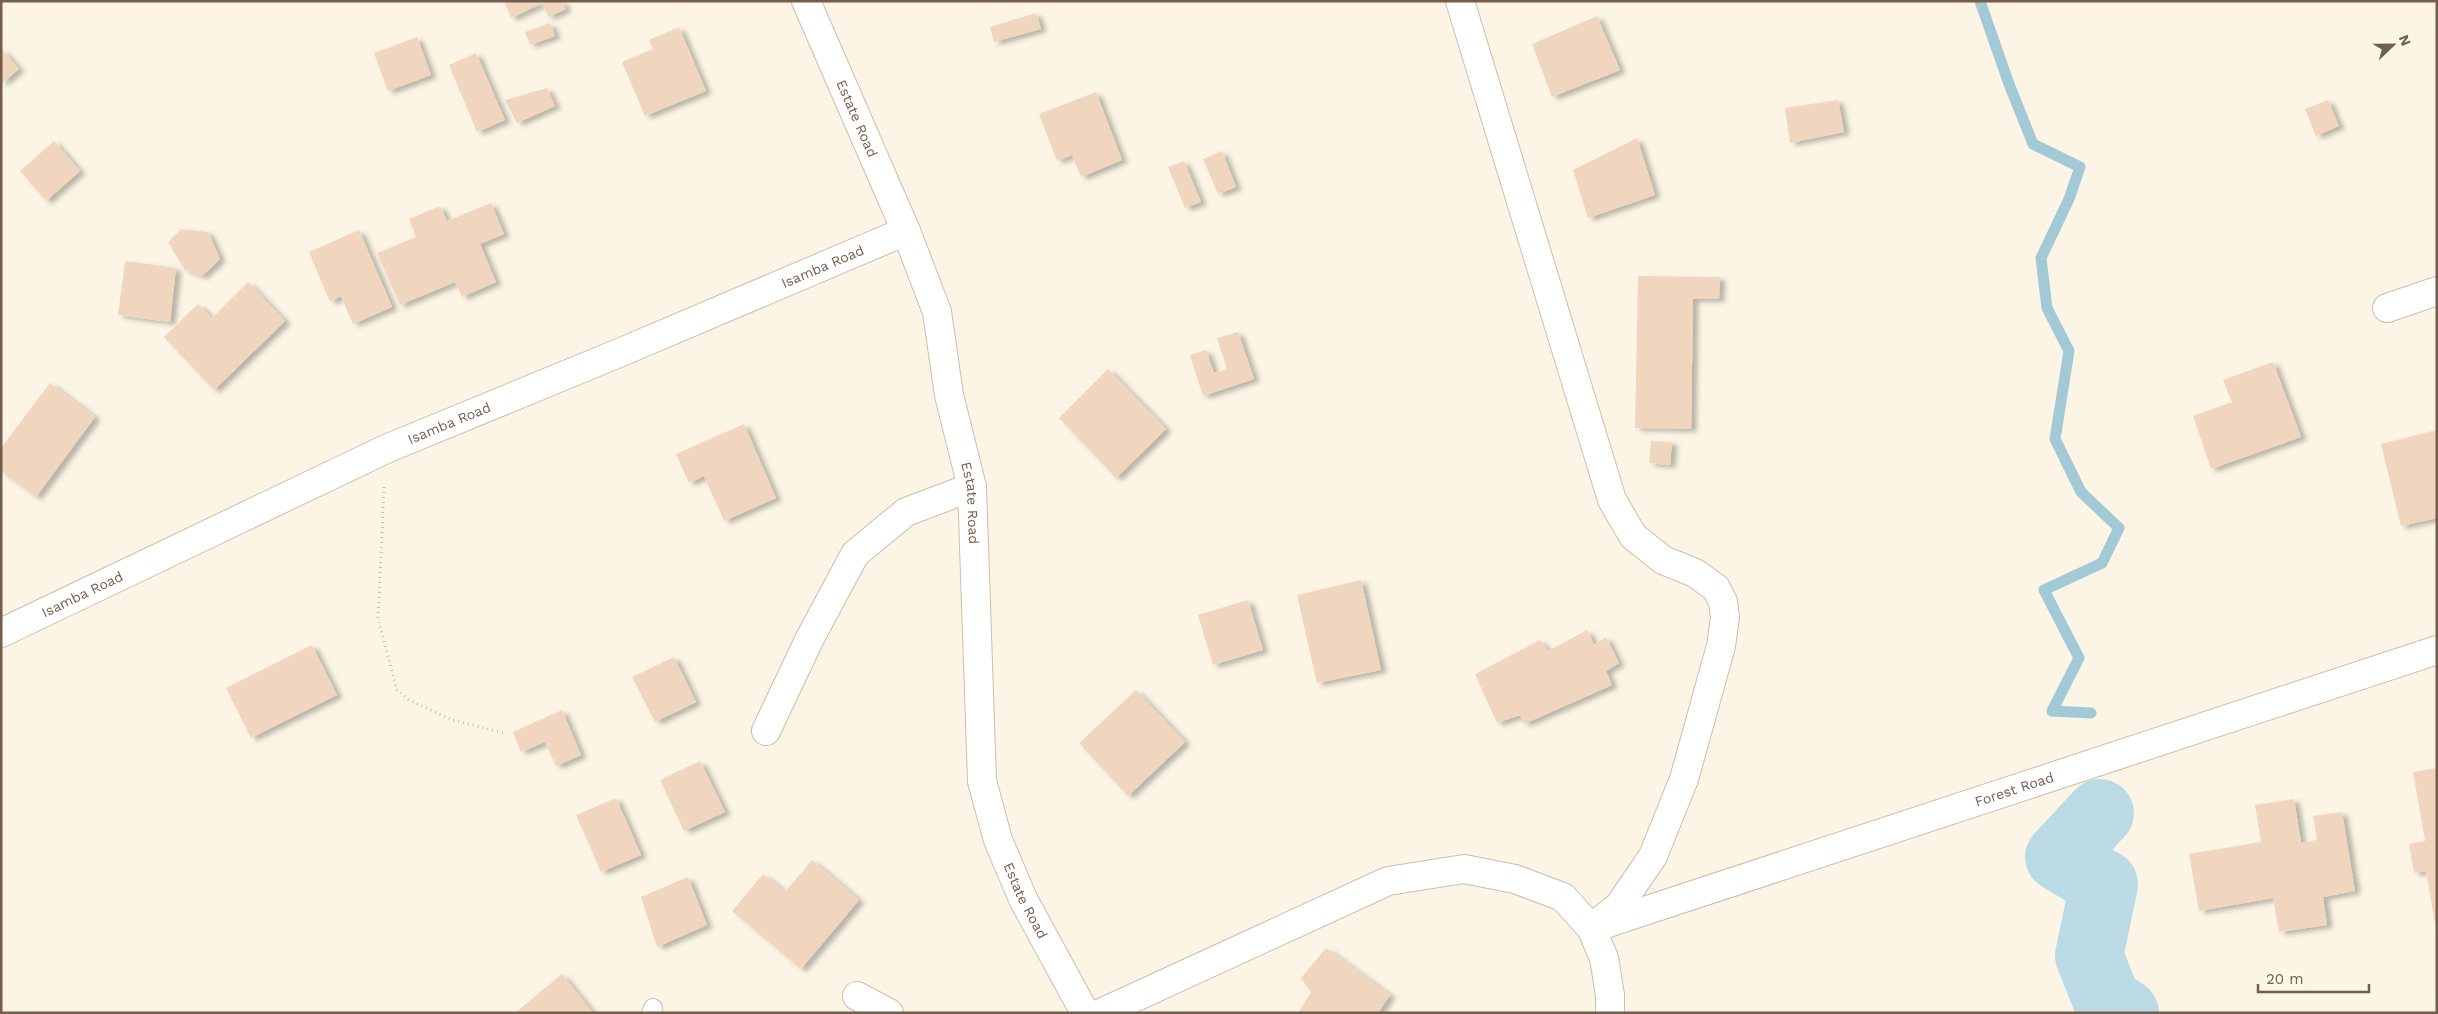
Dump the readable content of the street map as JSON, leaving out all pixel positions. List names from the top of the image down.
{
  "streets": {
    "street": ["Estate Road", "Isamba Road", "Forest Road"]
  },
  "crossings": [
    ["Estate Road", "Isamba Road"]
  ],
  "scale_bar": "20 m",
  "north": "right"
}
